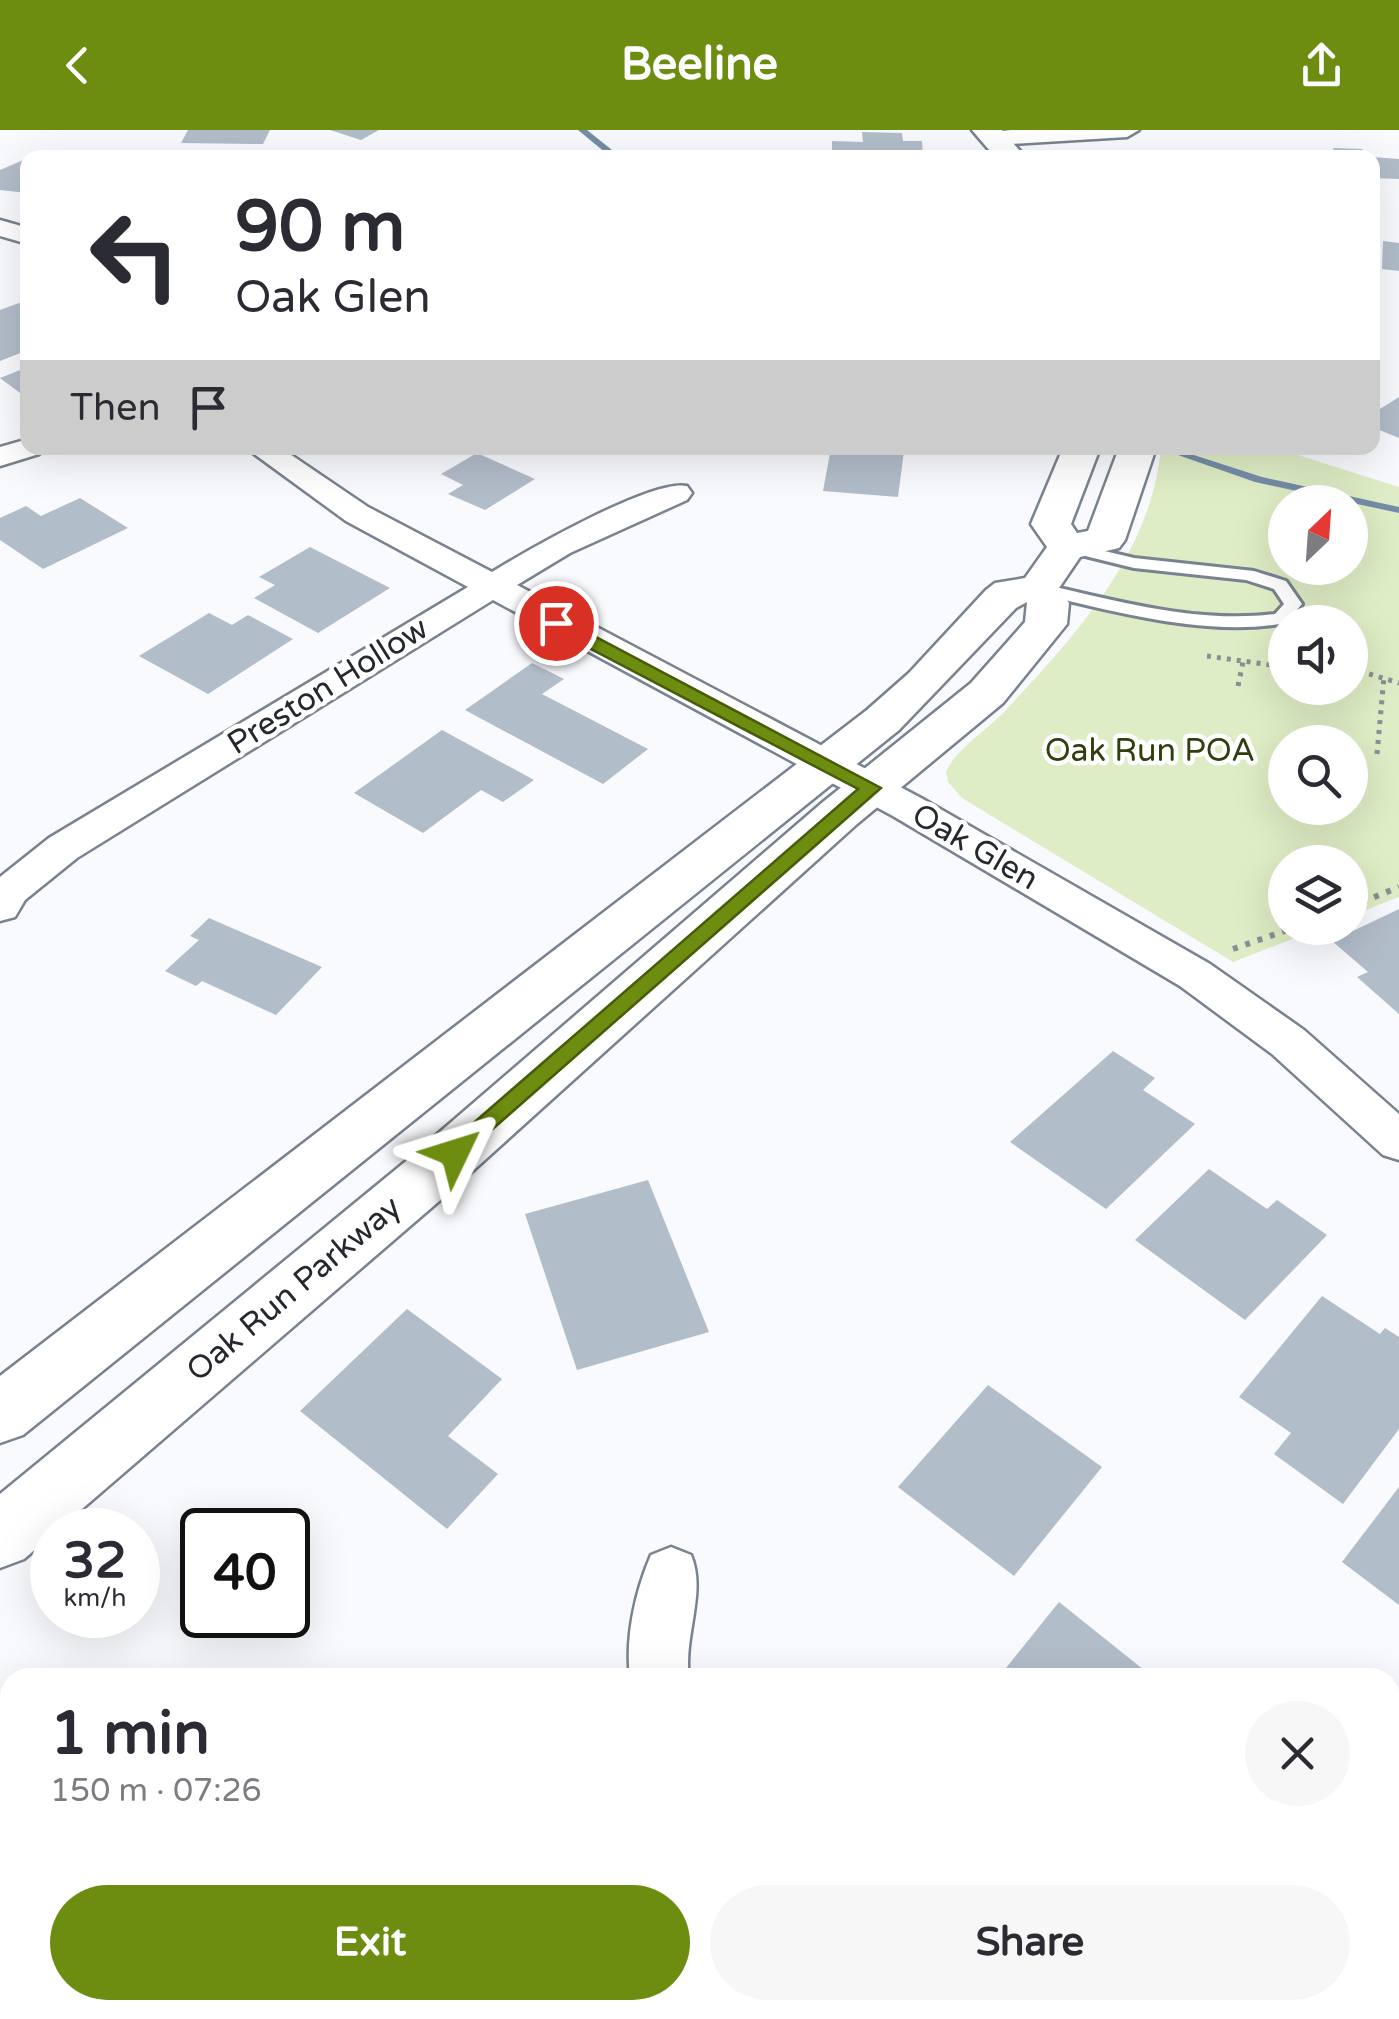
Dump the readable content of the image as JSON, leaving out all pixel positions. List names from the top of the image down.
{
  "streets": {
    "street": ["Preston Hollow", "Oak Glen", "Oak Run Parkway"]
  },
  "crossings": [
    ["Preston Hollow", "Oak Glen"],
    ["Oak Glen", "Oak Run Parkway"]
  ],
  "parks": ["Oak Run POA"],
  "north": "top right",
  "page": {
    "header": "Beeline",
    "turn": ["90 m", "Oak Glen"],
    "then": "Then",
    "speed": "32 km/h",
    "limit": "40",
    "heading": ["1 min", "150 m · 07:26"],
    "buttons": ["Exit", "Share"]
  }
}
